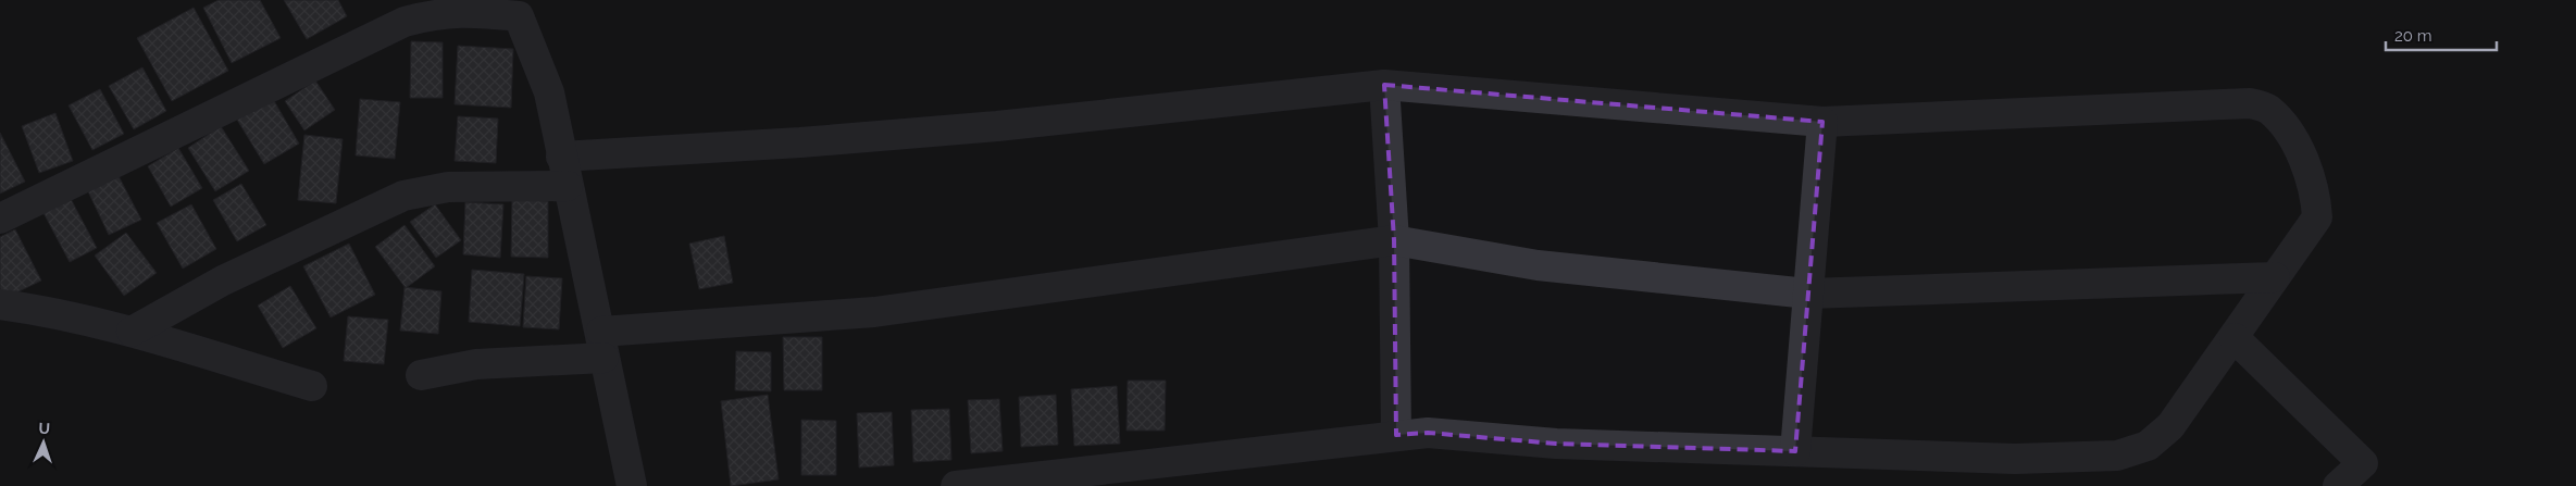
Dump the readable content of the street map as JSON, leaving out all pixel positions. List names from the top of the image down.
{
  "scale_bar": "20 m",
  "north": "top"
}
